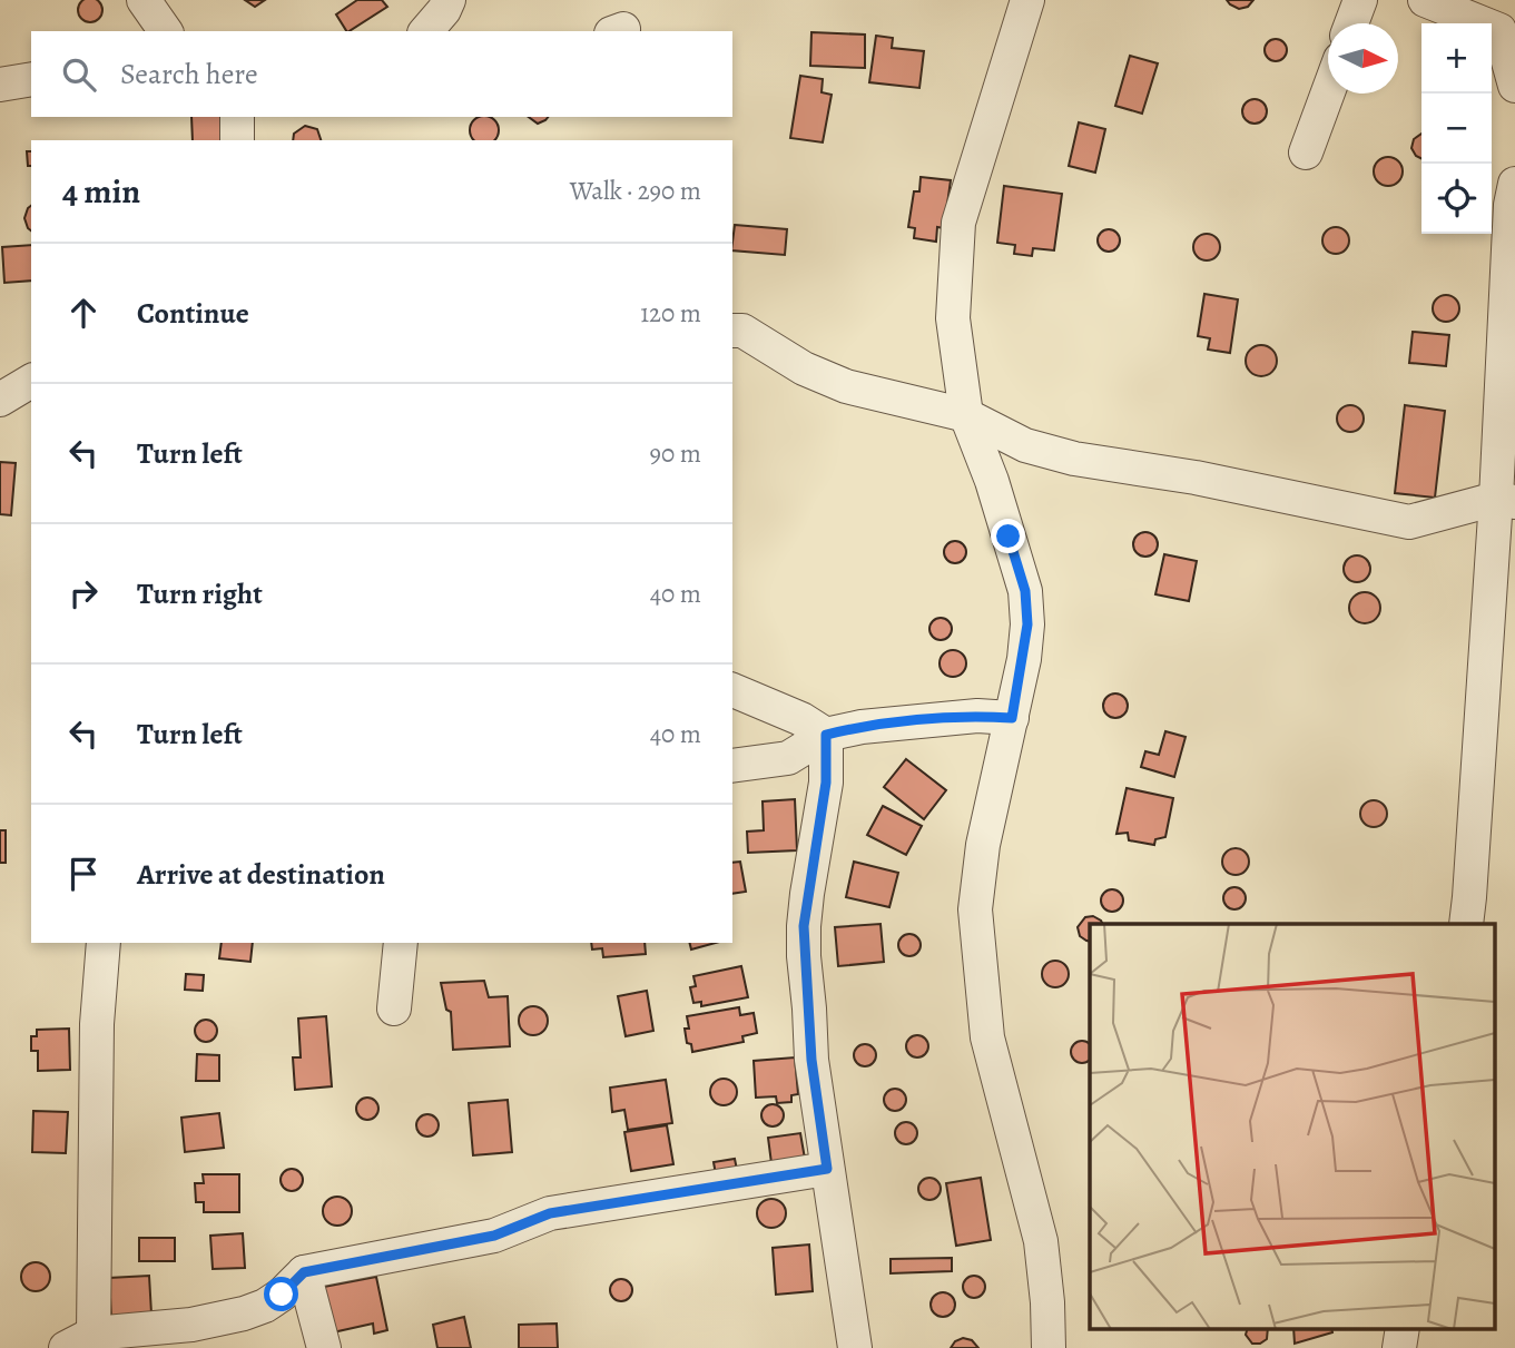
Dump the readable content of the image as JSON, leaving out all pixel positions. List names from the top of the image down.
{
  "north": "right",
  "page": {
    "map_buttons": ["+", "−"],
    "search": "Search here",
    "heading": ["4 min", "Walk · 290 m"],
    "list": [
      ["Continue", "120 m"],
      ["Turn left", "90 m"],
      ["Turn right", "40 m"],
      ["Turn left", "40 m"],
      "Arrive at destination"
    ]
  }
}
